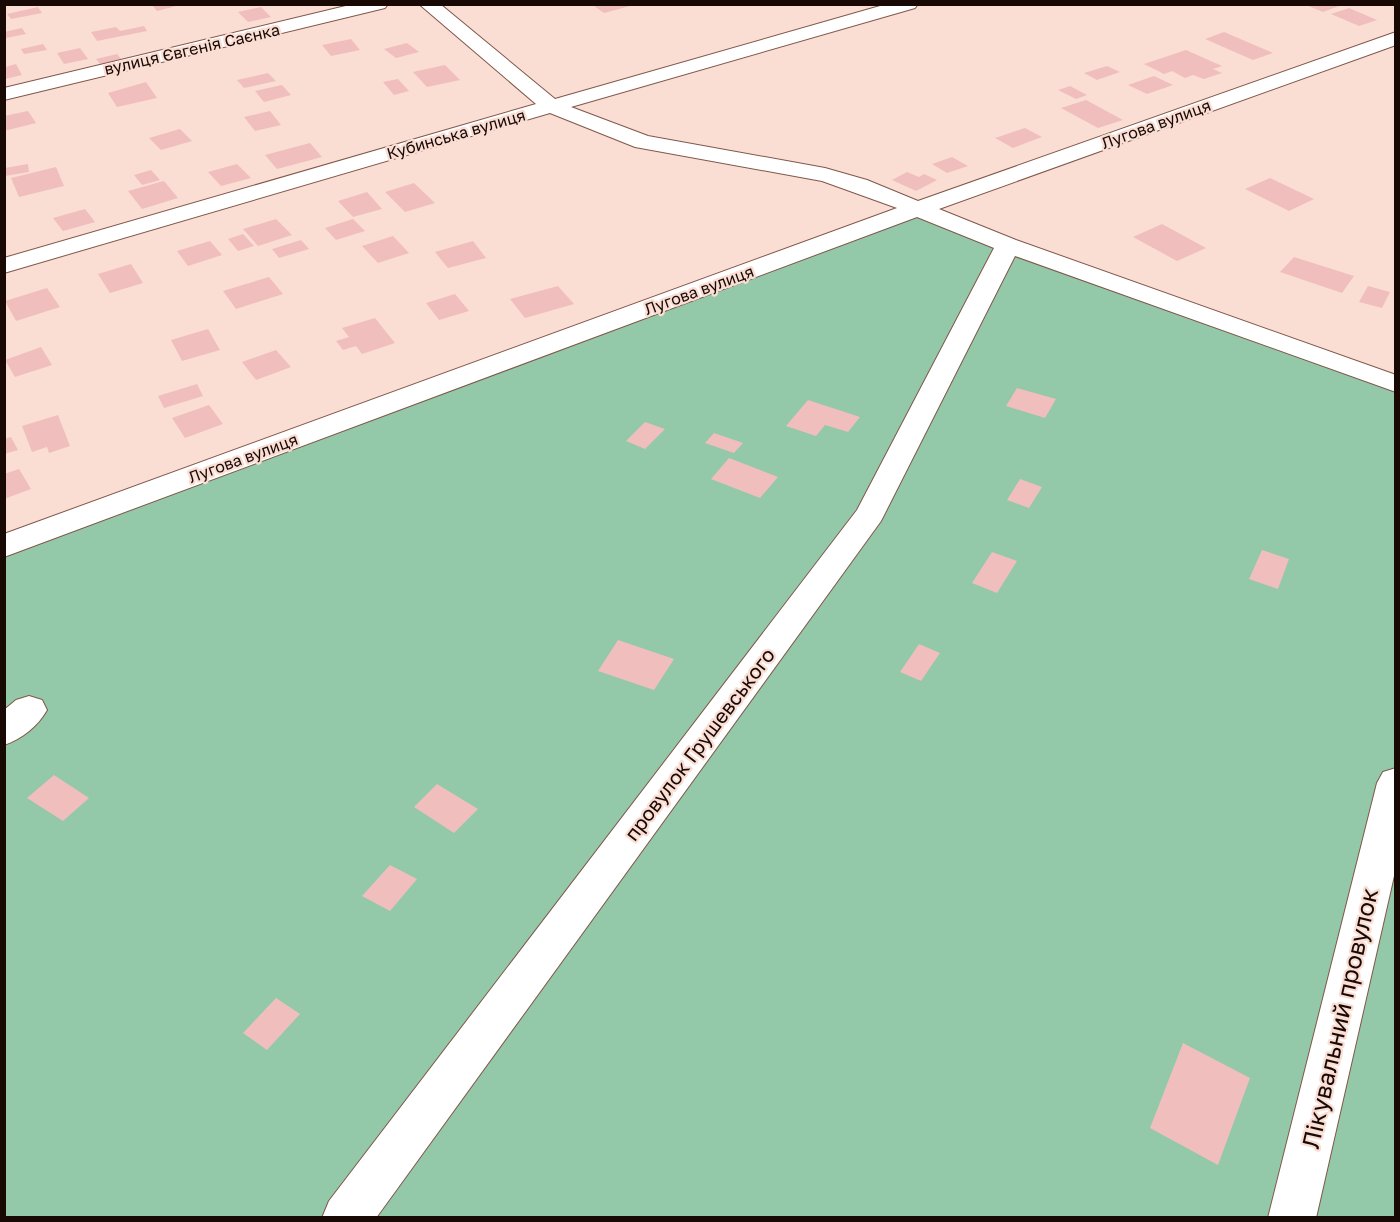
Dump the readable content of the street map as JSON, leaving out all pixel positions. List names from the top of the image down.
{
  "streets": {
    "street": [
      "вулиця Євгенія Саєнка",
      "Лугова вулиця",
      "Кубинська вулиця",
      "провулок Грушевського",
      "Лікувальний провулок"
    ]
  }
}
